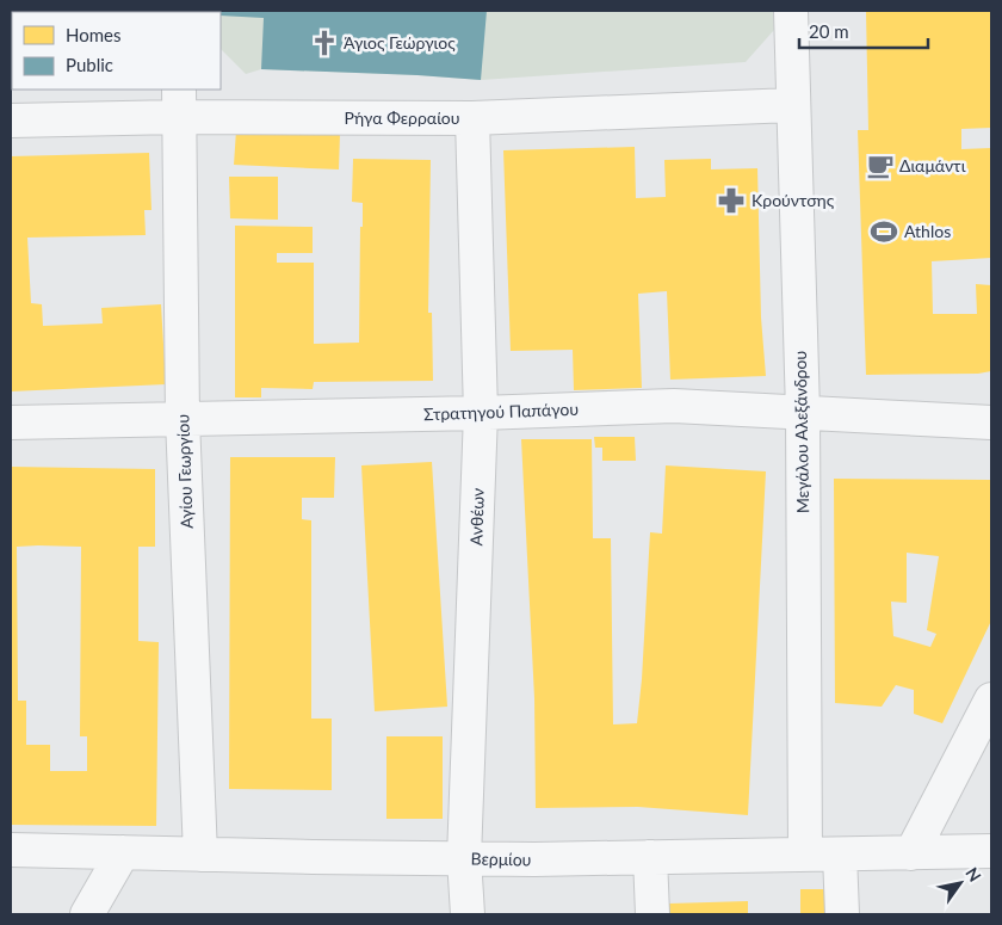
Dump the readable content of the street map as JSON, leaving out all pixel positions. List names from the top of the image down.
{
  "streets": {
    "street": [
      "Ρήγα Φερραίου",
      "Στρατηγού Παπάγου",
      "Μεγάλου Αλεξάνδρου",
      "Αγίου Γεωργίου",
      "Ανθέων",
      "Βερμίου"
    ]
  },
  "crossings": [
    ["Ρήγα Φερραίου", "Μεγάλου Αλεξάνδρου"],
    ["Ρήγα Φερραίου", "Αγίου Γεωργίου"],
    ["Ρήγα Φερραίου", "Ανθέων"],
    ["Στρατηγού Παπάγου", "Μεγάλου Αλεξάνδρου"],
    ["Στρατηγού Παπάγου", "Αγίου Γεωργίου"],
    ["Στρατηγού Παπάγου", "Ανθέων"],
    ["Μεγάλου Αλεξάνδρου", "Βερμίου"],
    ["Αγίου Γεωργίου", "Βερμίου"],
    ["Ανθέων", "Βερμίου"]
  ],
  "places": {
    "church": ["Άγιος Γεώργιος"],
    "cafe": ["Διαμάντι"],
    "pharmacy": ["Κρούντσης"],
    "sports": ["Athlos"]
  },
  "legend": ["Homes", "Public"],
  "scale_bar": "20 m",
  "north": "top right"
}
